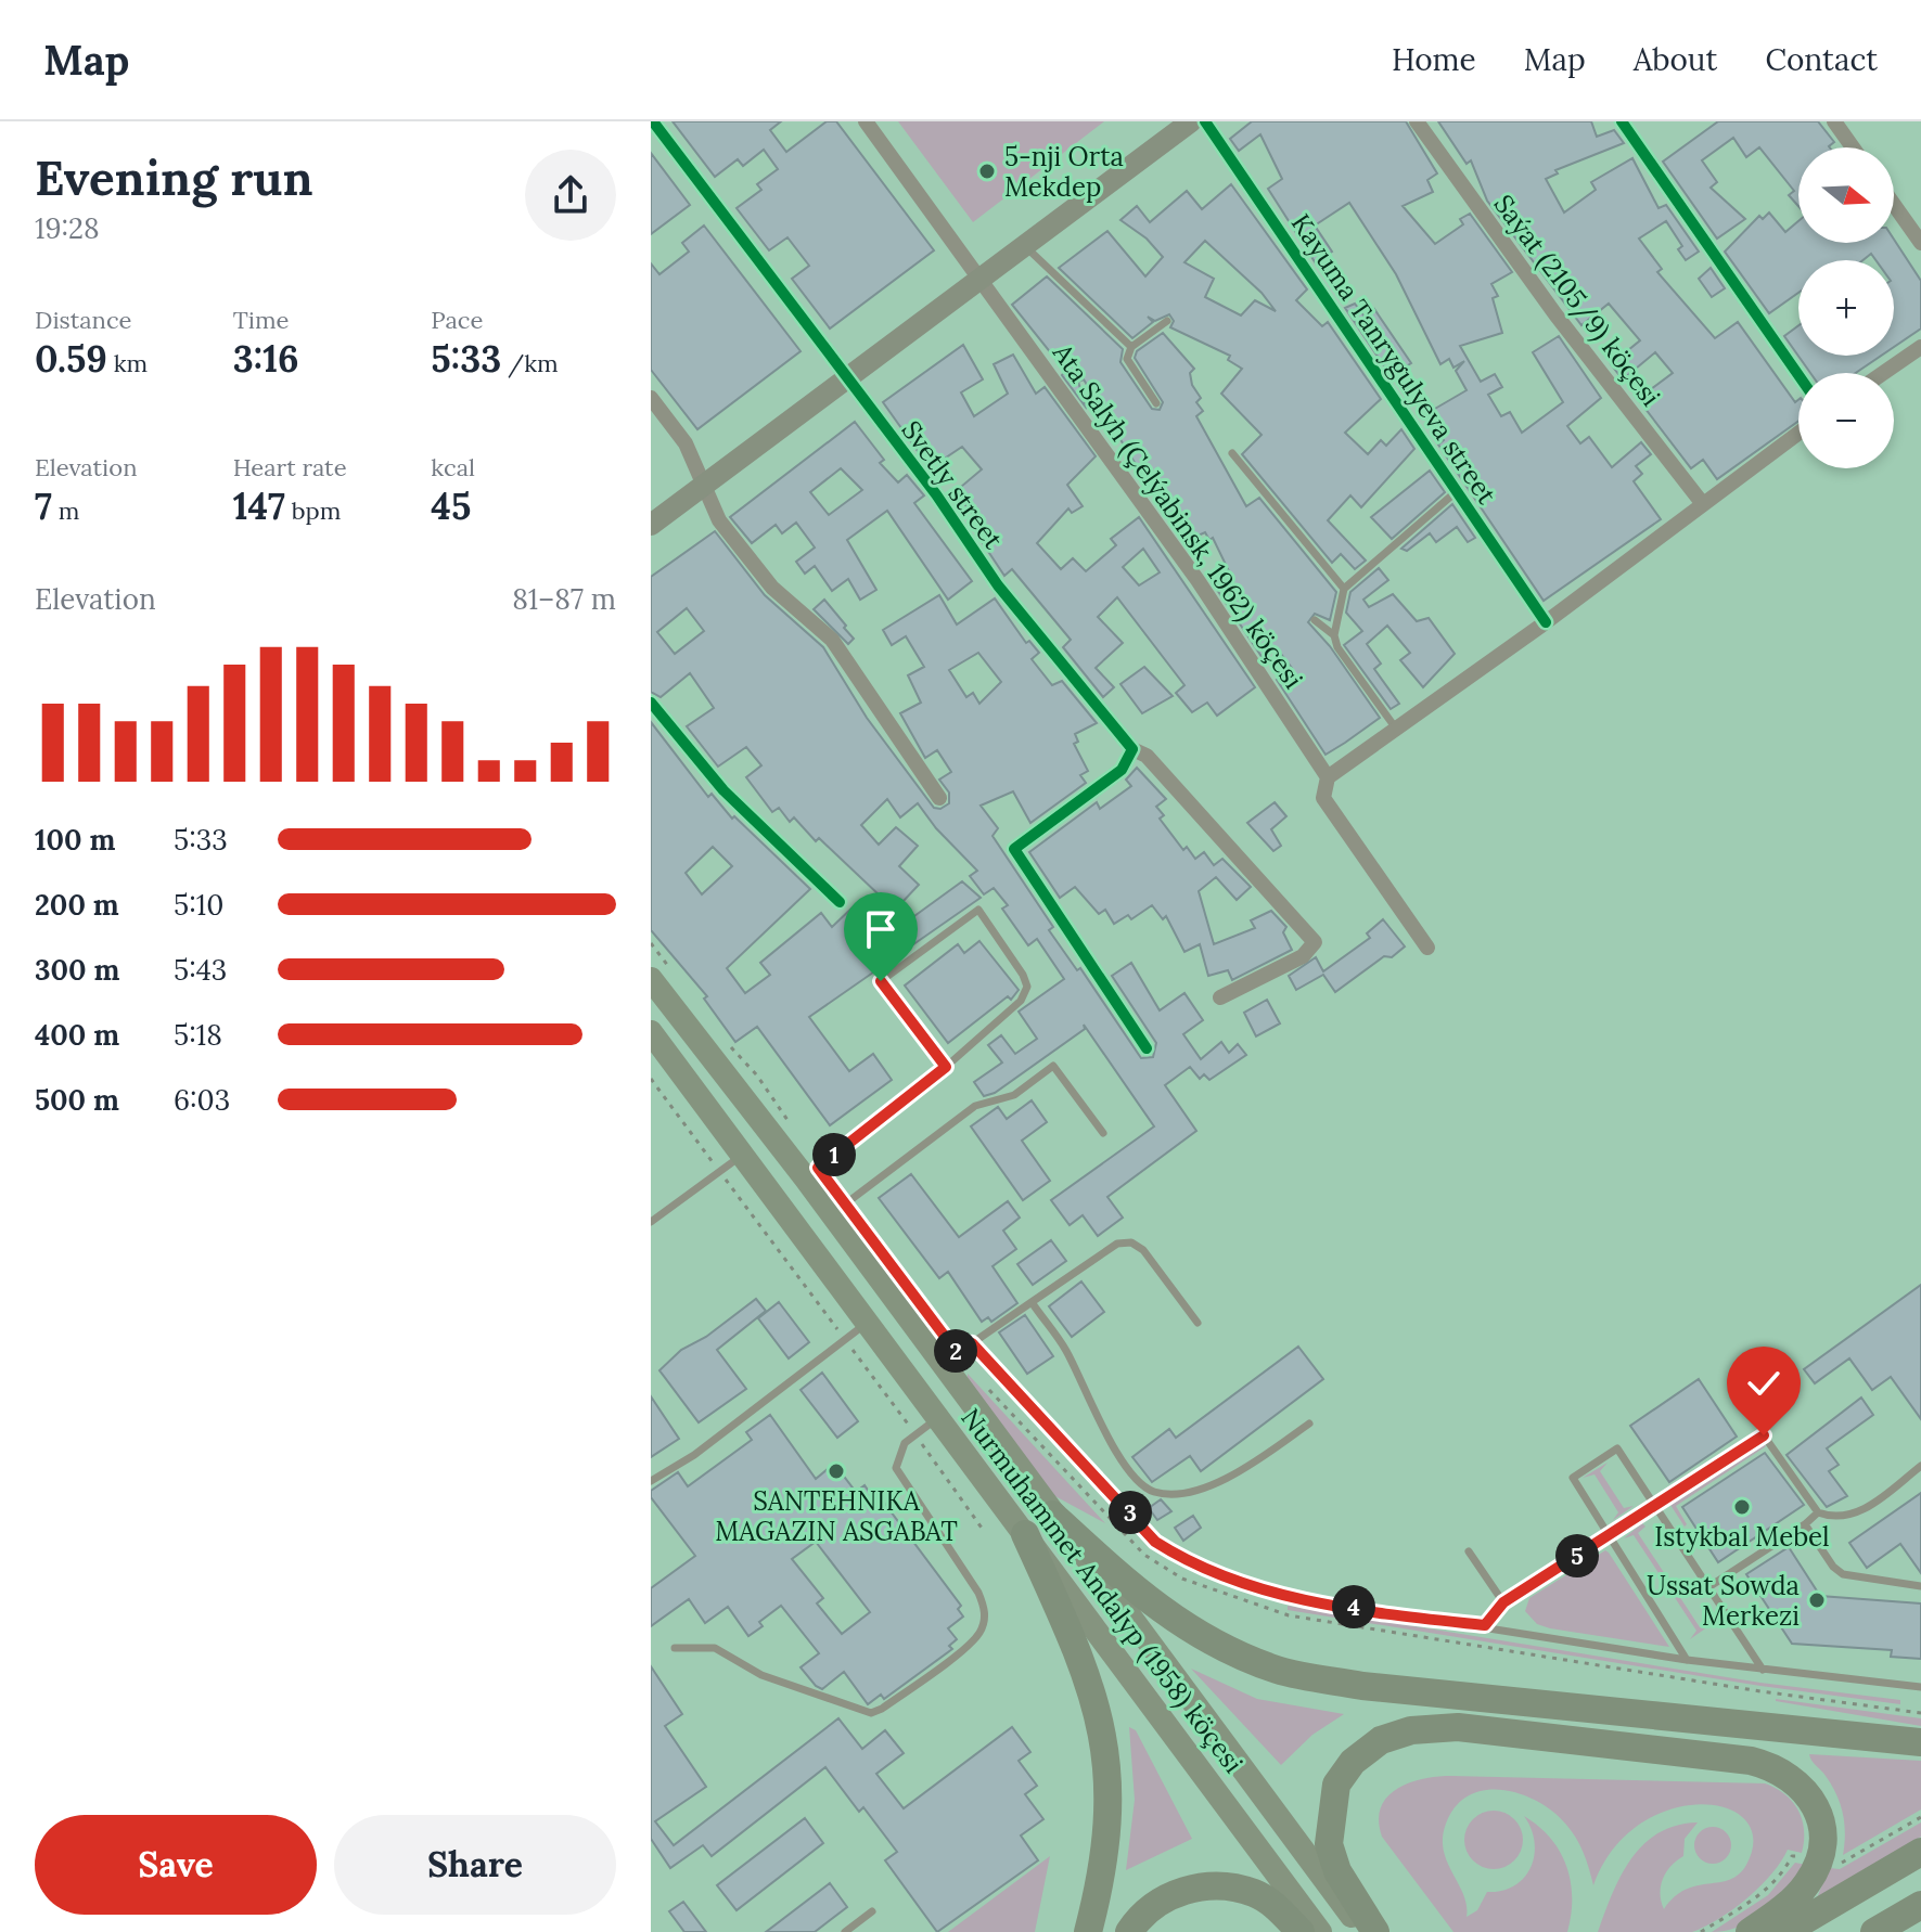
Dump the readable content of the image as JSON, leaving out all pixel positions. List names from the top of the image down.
{
  "streets": {
    "main road": ["Nurmuhammet Andalyp (1958) köçesi"],
    "street": [
      "Saýat (2105/9) köçesi",
      "Kayuma Tanrygulyeva street",
      "Svetly street",
      "Ata Salyh (Çelýabinsk, 1962) köçesi"
    ]
  },
  "places": [
    "5-nji Orta Mekdep",
    "SANTEHNIKA MAGAZIN ASGABAT",
    "Istykbal Mebel",
    "Ussat Sowda Merkezi"
  ],
  "north": "right",
  "page": {
    "header": "Map",
    "nav": [
      "Home",
      "Map",
      "About",
      "Contact"
    ],
    "heading": ["Evening run", "19:28"],
    "map_buttons": ["+", "−"],
    "stats": [
      ["Distance", "0.59 km"],
      ["Time", "3:16"],
      ["Pace", "5:33 /km"],
      ["Elevation", "7 m"],
      ["Heart rate", "147 bpm"],
      ["kcal", "45"]
    ],
    "chart": ["Elevation", "81–87 m"],
    "list": [
      {
        "name": "100 m",
        "note": "5:33"
      },
      {
        "name": "200 m",
        "note": "5:10"
      },
      {
        "name": "300 m",
        "note": "5:43"
      },
      {
        "name": "400 m",
        "note": "5:18"
      },
      {
        "name": "500 m",
        "note": "6:03"
      }
    ],
    "pins": [
      "1",
      "2",
      "3",
      "5",
      "4"
    ],
    "buttons": ["Save", "Share"]
  }
}
